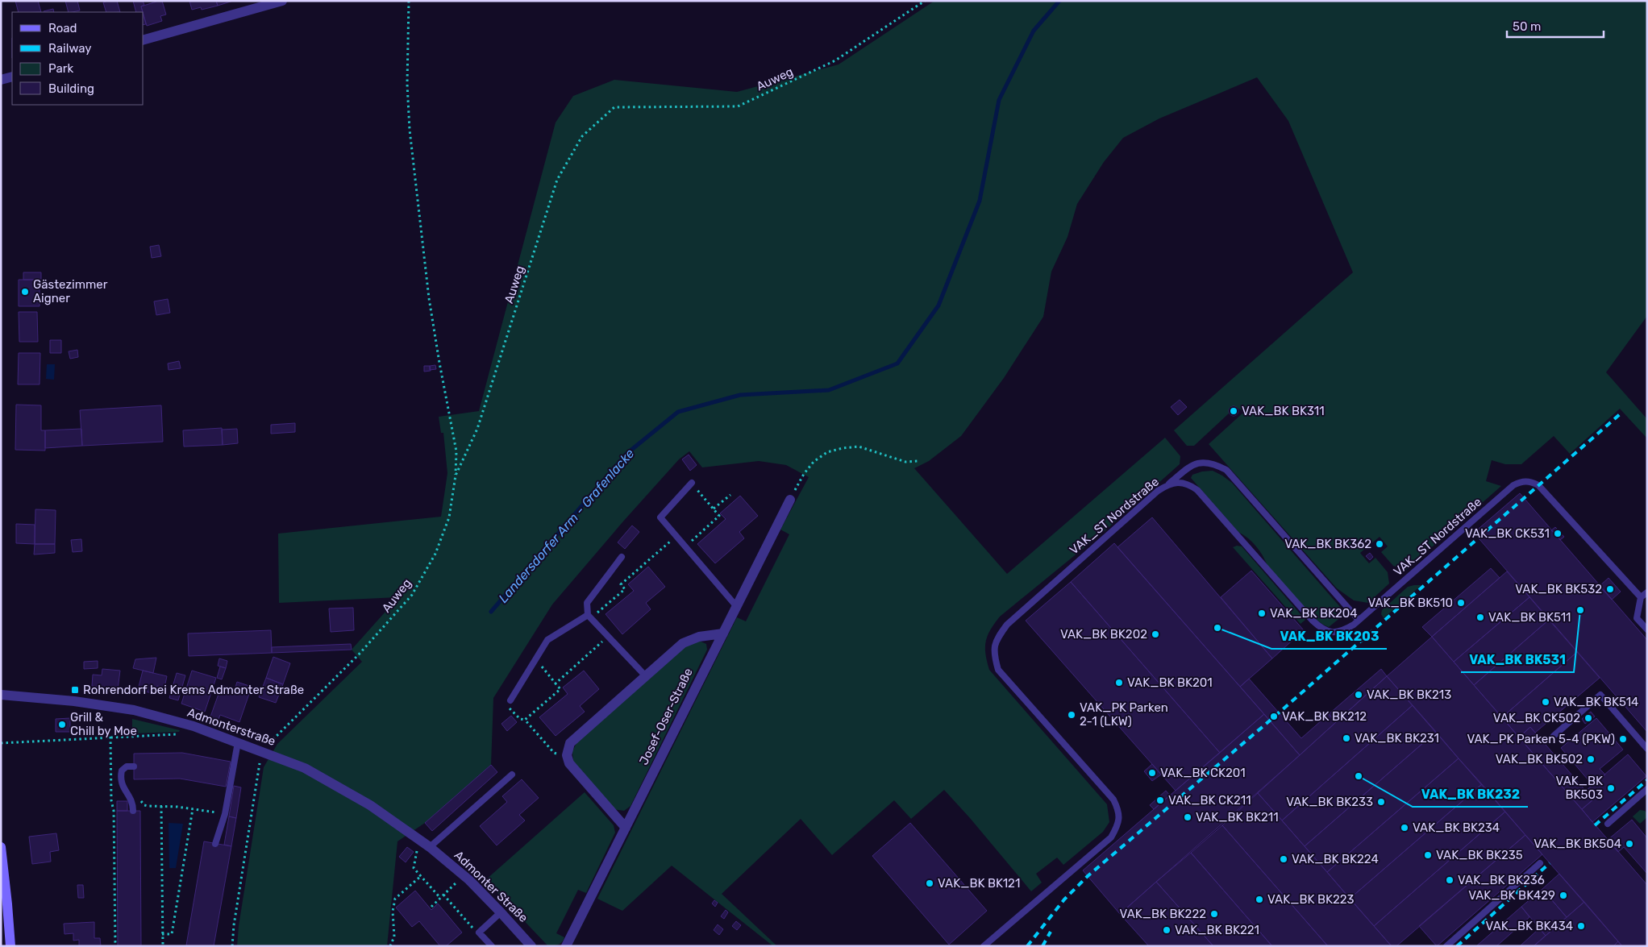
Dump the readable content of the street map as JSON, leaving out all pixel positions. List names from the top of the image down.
{
  "streets": {
    "street": ["Josef-Oser-Straße", "Admonterstraße", "Admonter Straße"],
    "lane": ["VAK_ST Nordstraße"],
    "path": ["Auweg"]
  },
  "crossings": [
    ["Auweg", "Admonterstraße"],
    ["Admonterstraße", "Admonter Straße"]
  ],
  "water": ["Landersdorfer Arm - Grafenlacke"],
  "places": {
    "other": [
      "Gästezimmer Aigner",
      "VAK_BK BK311",
      "VAK_BK CK531",
      "VAK_BK BK362",
      "VAK_BK BK532",
      "VAK_BK BK510",
      "VAK_BK BK531",
      "VAK_BK BK204",
      "VAK_BK BK511",
      "VAK_BK BK203",
      "VAK_BK BK202",
      "VAK_BK BK201",
      "VAK_BK BK213",
      "VAK_BK BK514",
      "VAK_PK Parken 2-1 (LKW)",
      "VAK_BK BK212",
      "VAK_BK CK502",
      "Grill & Chill by Moe",
      "VAK_BK BK231",
      "VAK_PK Parken 5-4 (PKW)",
      "VAK_BK BK502",
      "VAK_BK CK201",
      "VAK_BK BK232",
      "VAK_BK BK503",
      "VAK_BK CK211",
      "VAK_BK BK233",
      "VAK_BK BK211",
      "VAK_BK BK234",
      "VAK_BK BK504",
      "VAK_BK BK235",
      "VAK_BK BK224",
      "VAK_BK BK236",
      "VAK_BK BK121",
      "VAK_BK BK429",
      "VAK_BK BK223",
      "VAK_BK BK222",
      "VAK_BK BK434",
      "VAK_BK BK221"
    ],
    "transit": ["Rohrendorf bei Krems Admonter Straße"]
  },
  "legend": [
    "Road",
    "Railway",
    "Park",
    "Building"
  ],
  "scale_bar": "50 m"
}
